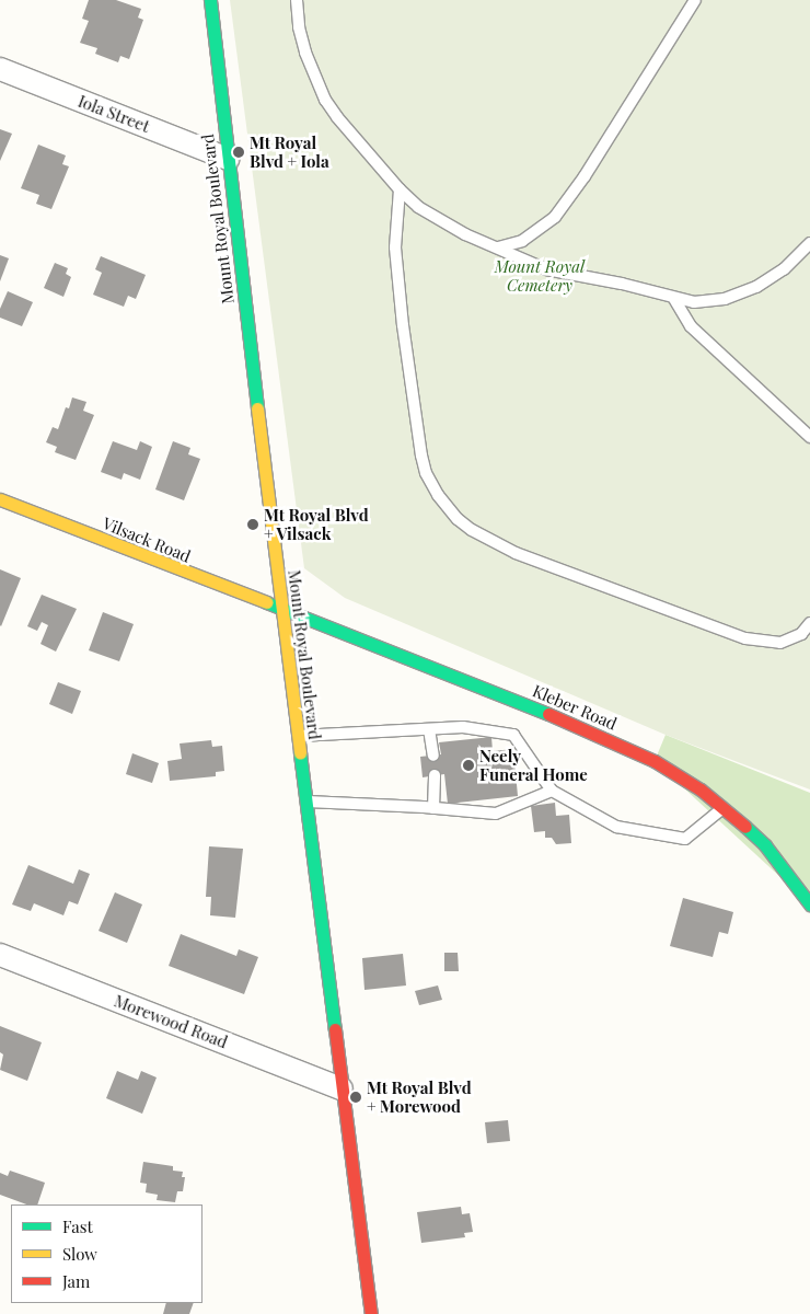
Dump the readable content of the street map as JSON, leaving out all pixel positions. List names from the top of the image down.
{
  "streets": {
    "main road": ["Mount Royal Boulevard", "Vilsack Road", "Kleber Road"],
    "street": ["Iola Street", "Morewood Road"]
  },
  "crossings": [
    ["Iola Street", "Mount Royal Boulevard"],
    ["Mount Royal Boulevard", "Vilsack Road"],
    ["Mount Royal Boulevard", "Kleber Road"],
    ["Mount Royal Boulevard", "Morewood Road"],
    ["Vilsack Road", "Kleber Road"]
  ],
  "parks": ["Mount Royal Cemetery"],
  "places": [
    "Mt Royal Blvd + Iola",
    "Mt Royal Blvd + Vilsack",
    "Neely Funeral Home",
    "Mt Royal Blvd + Morewood"
  ],
  "legend": ["Fast", "Slow", "Jam"]
}
